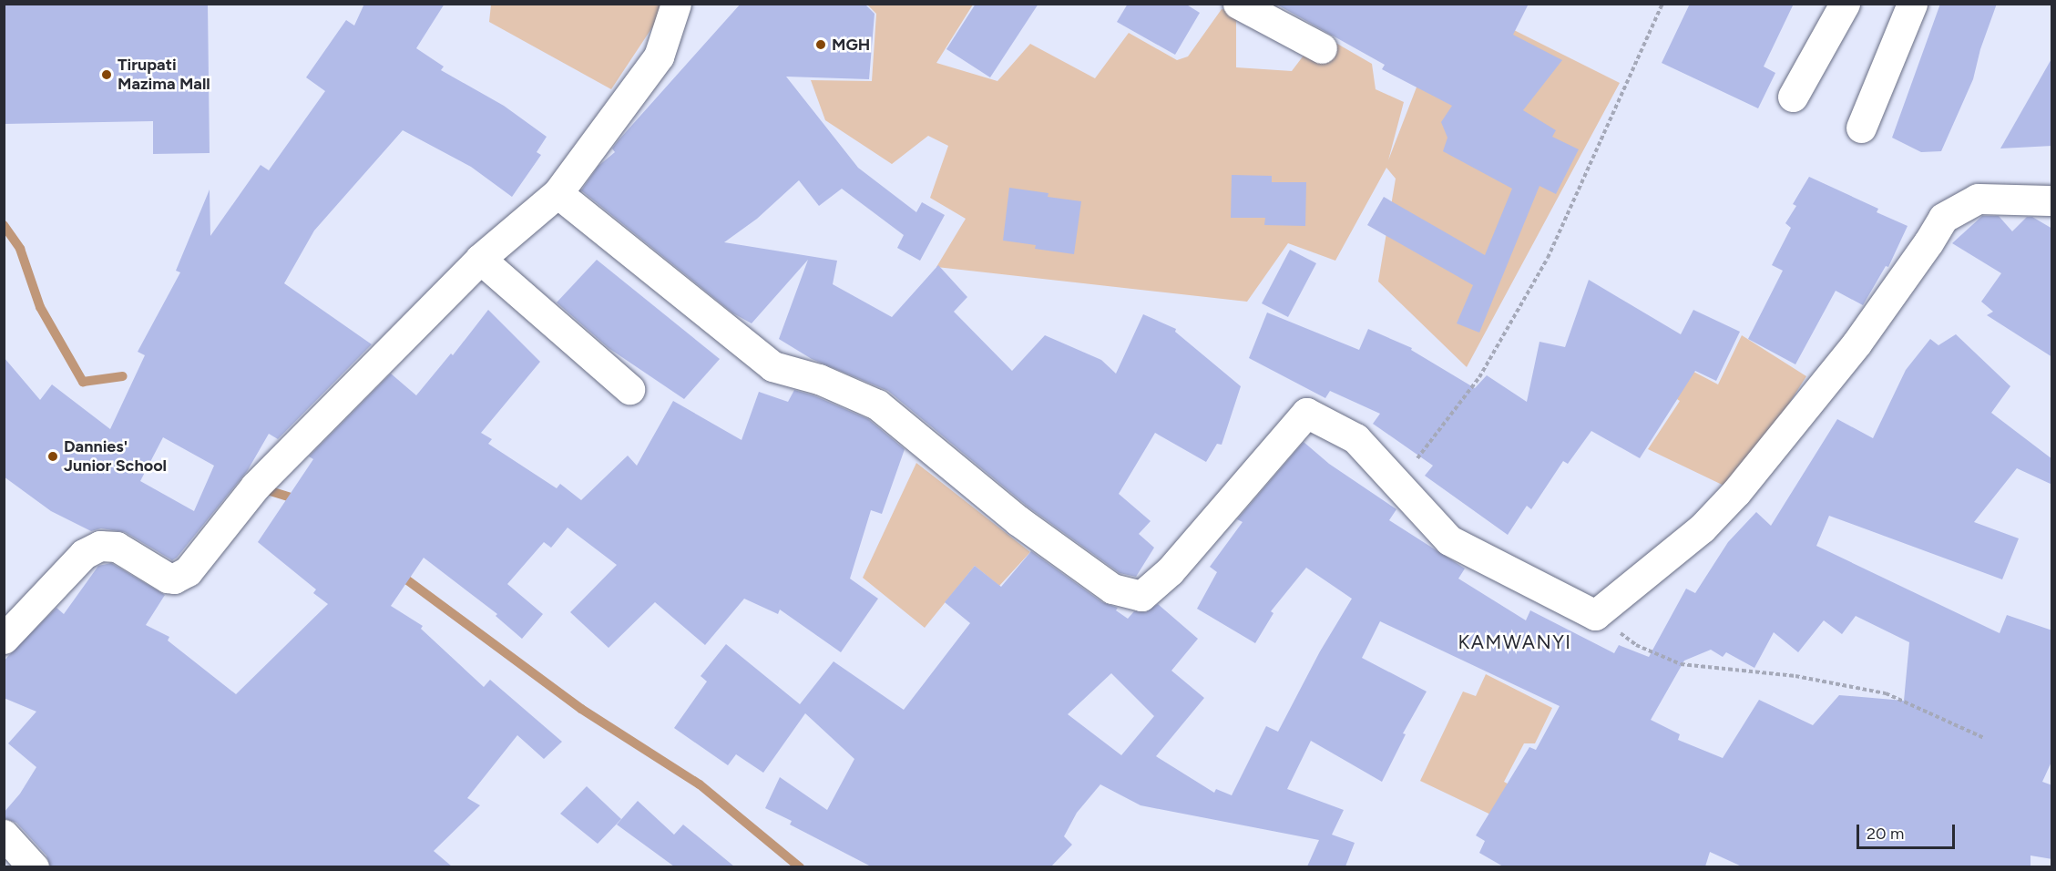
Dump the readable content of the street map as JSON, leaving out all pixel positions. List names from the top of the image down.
{
  "districts": ["KAMWANYI"],
  "places": ["MGH", "Tirupati Mazima Mall", "Dannies' Junior School"],
  "scale_bar": "20 m"
}
